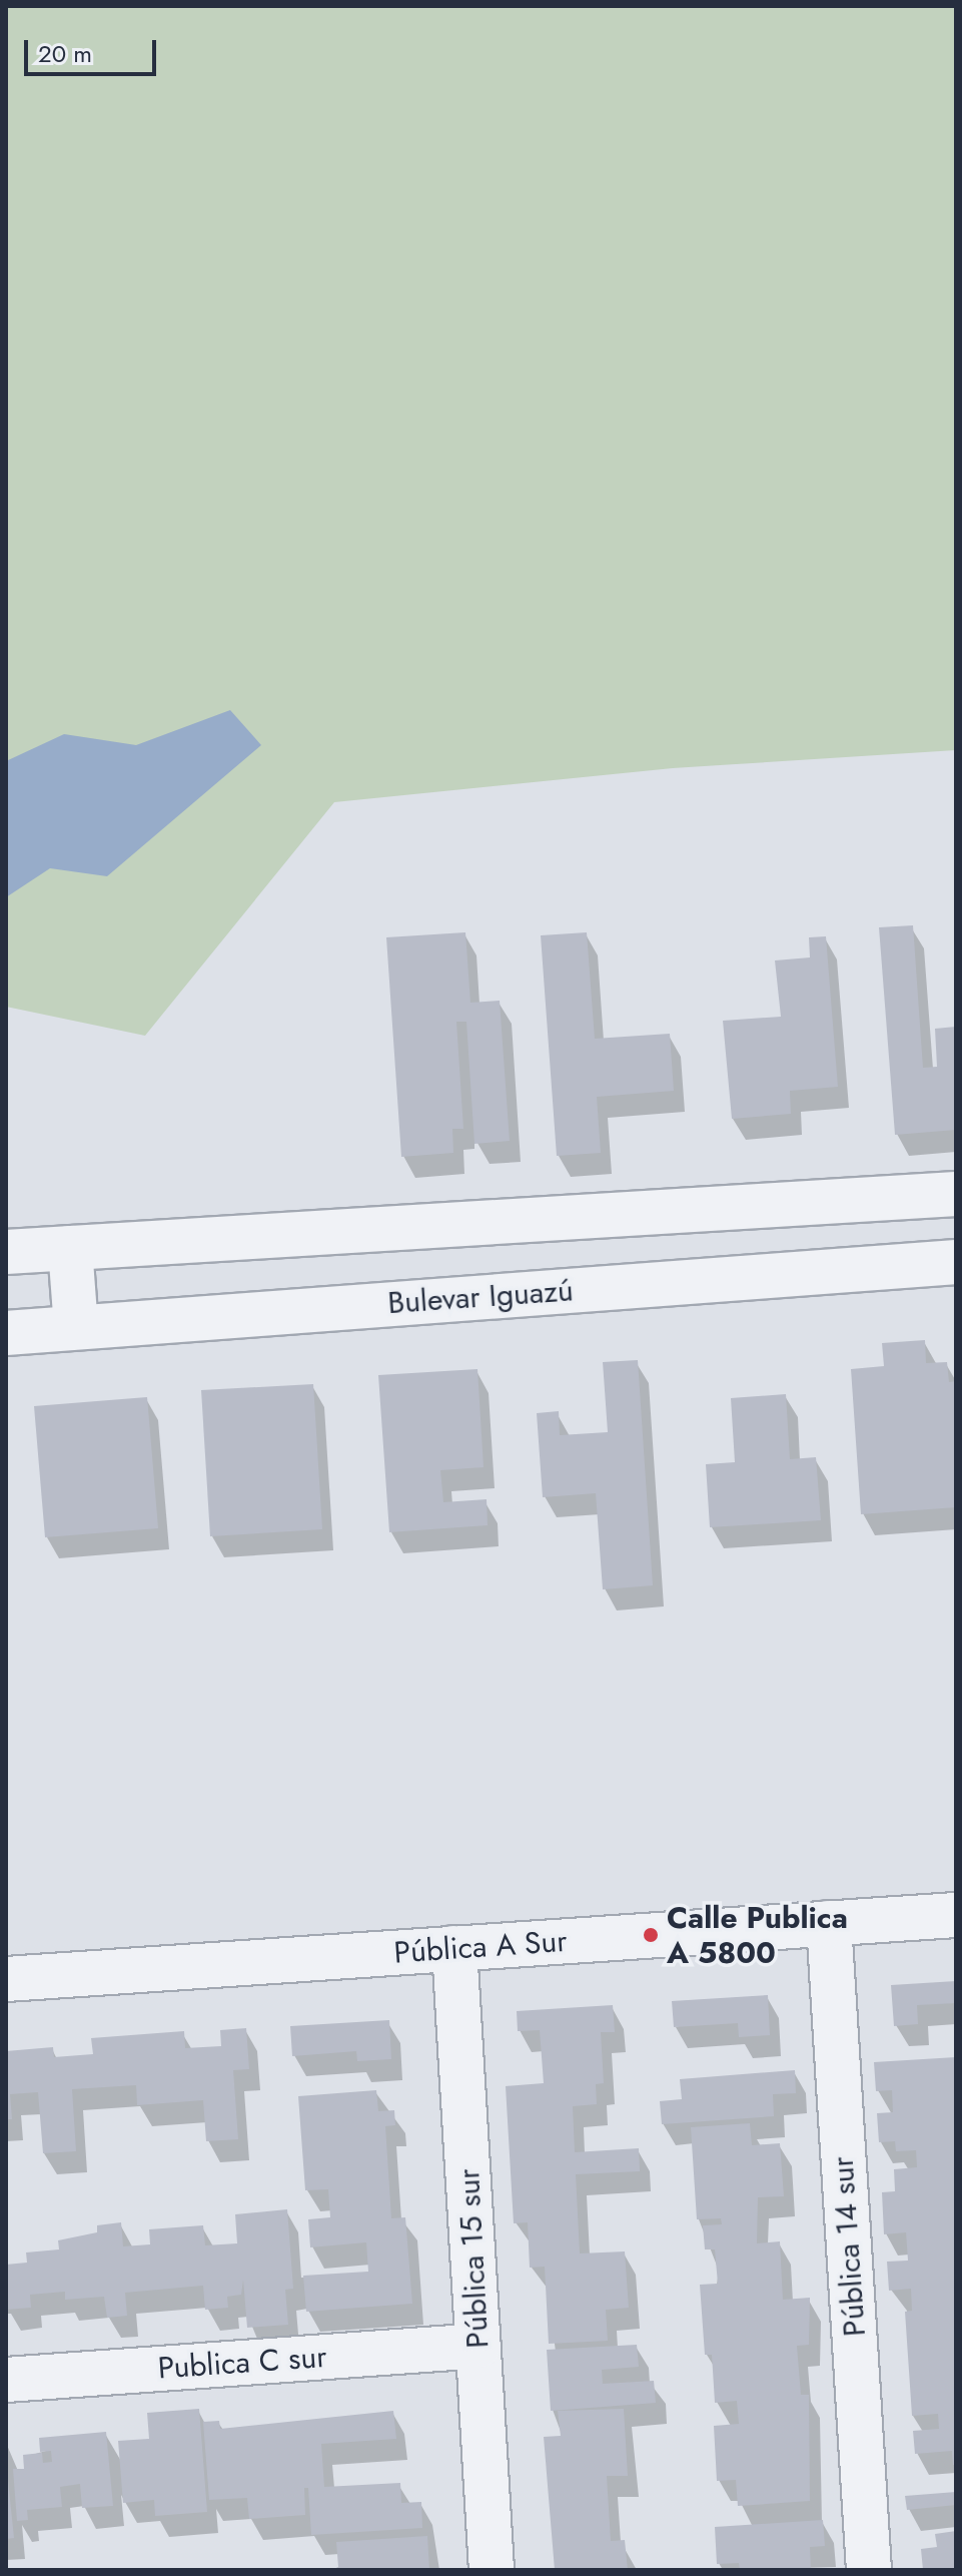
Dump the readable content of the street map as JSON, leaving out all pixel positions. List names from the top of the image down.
{
  "streets": {
    "street": [
      "Bulevar Iguazú",
      "Pública A Sur",
      "Pública 14 sur",
      "Pública 15 sur",
      "Publica C sur"
    ]
  },
  "crossings": [
    ["Pública A Sur", "Pública 14 sur"],
    ["Pública A Sur", "Pública 15 sur"],
    ["Pública 15 sur", "Publica C sur"]
  ],
  "places": ["Calle Publica A 5800"],
  "scale_bar": "20 m"
}
